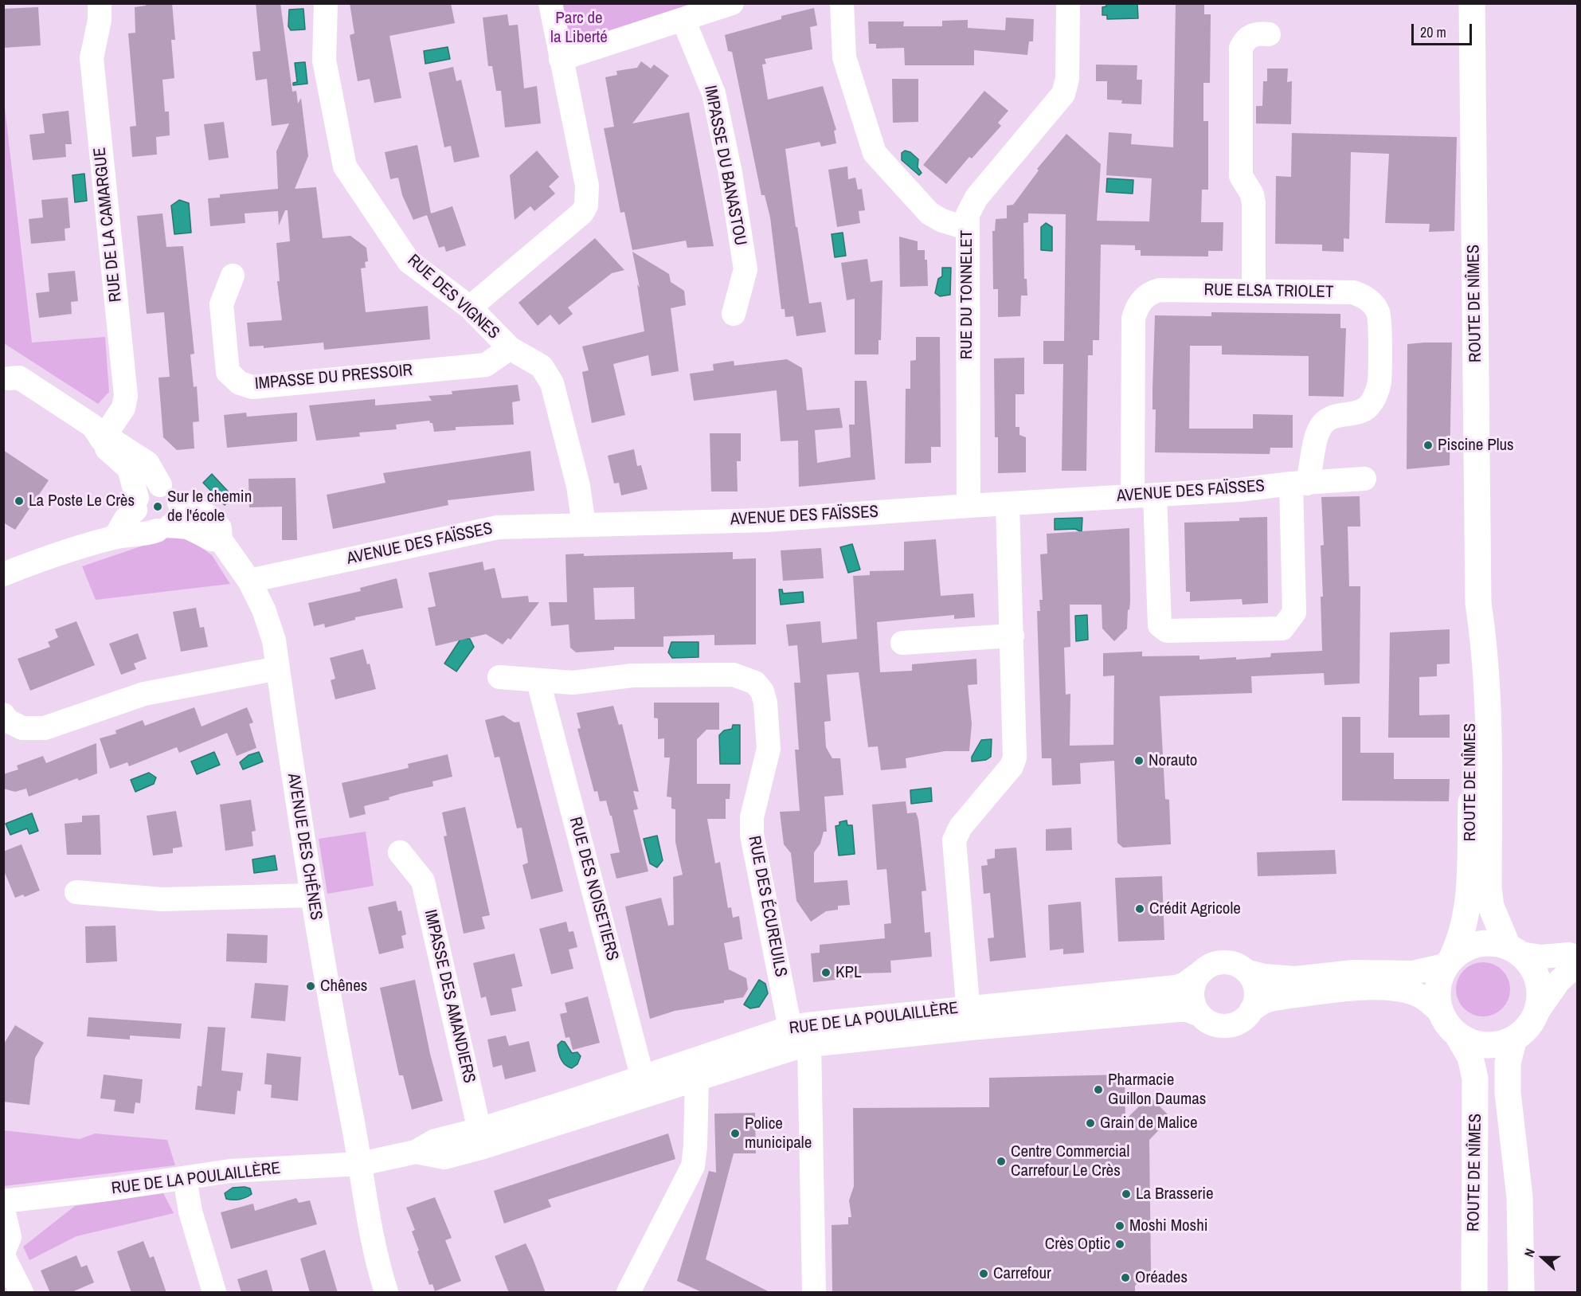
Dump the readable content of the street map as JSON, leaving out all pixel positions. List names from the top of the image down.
{
  "streets": {
    "main road": ["ROUTE DE NÎMES"],
    "street": [
      "IMPASSE DU BANASTOU",
      "RUE DE LA CAMARGUE",
      "RUE ELSA TRIOLET",
      "RUE DU TONNELET",
      "RUE DES VIGNES",
      "IMPASSE DU PRESSOIR",
      "AVENUE DES FAÏSSES",
      "AVENUE DES CHÊNES",
      "RUE DES NOISETIERS",
      "RUE DES ÉCUREUILS",
      "IMPASSE DES AMANDIERS",
      "RUE DE LA POULAILLÈRE"
    ]
  },
  "crossings": [
    ["RUE ELSA TRIOLET", "AVENUE DES FAÏSSES"],
    ["RUE DU TONNELET", "AVENUE DES FAÏSSES"],
    ["RUE DES VIGNES", "IMPASSE DU PRESSOIR"],
    ["RUE DES VIGNES", "AVENUE DES FAÏSSES"],
    ["ROUTE DE NÎMES", "RUE DE LA POULAILLÈRE"],
    ["AVENUE DES FAÏSSES", "AVENUE DES CHÊNES"],
    ["AVENUE DES CHÊNES", "RUE DE LA POULAILLÈRE"],
    ["RUE DES NOISETIERS", "RUE DES ÉCUREUILS"],
    ["RUE DES NOISETIERS", "RUE DE LA POULAILLÈRE"],
    ["RUE DES ÉCUREUILS", "RUE DE LA POULAILLÈRE"],
    ["IMPASSE DES AMANDIERS", "RUE DE LA POULAILLÈRE"]
  ],
  "parks": ["Parc de la Liberté"],
  "places": [
    "Piscine Plus",
    "La Poste Le Crès",
    "Sur le chemin de l'école",
    "Norauto",
    "Crédit Agricole",
    "KPL",
    "Chênes",
    "Pharmacie Guillon Daumas",
    "Grain de Malice",
    "Police municipale",
    "Centre Commercial Carrefour Le Crès",
    "La Brasserie",
    "Moshi Moshi",
    "Crès Optic",
    "Carrefour",
    "Oréades"
  ],
  "scale_bar": "20 m",
  "north": "left"
}
